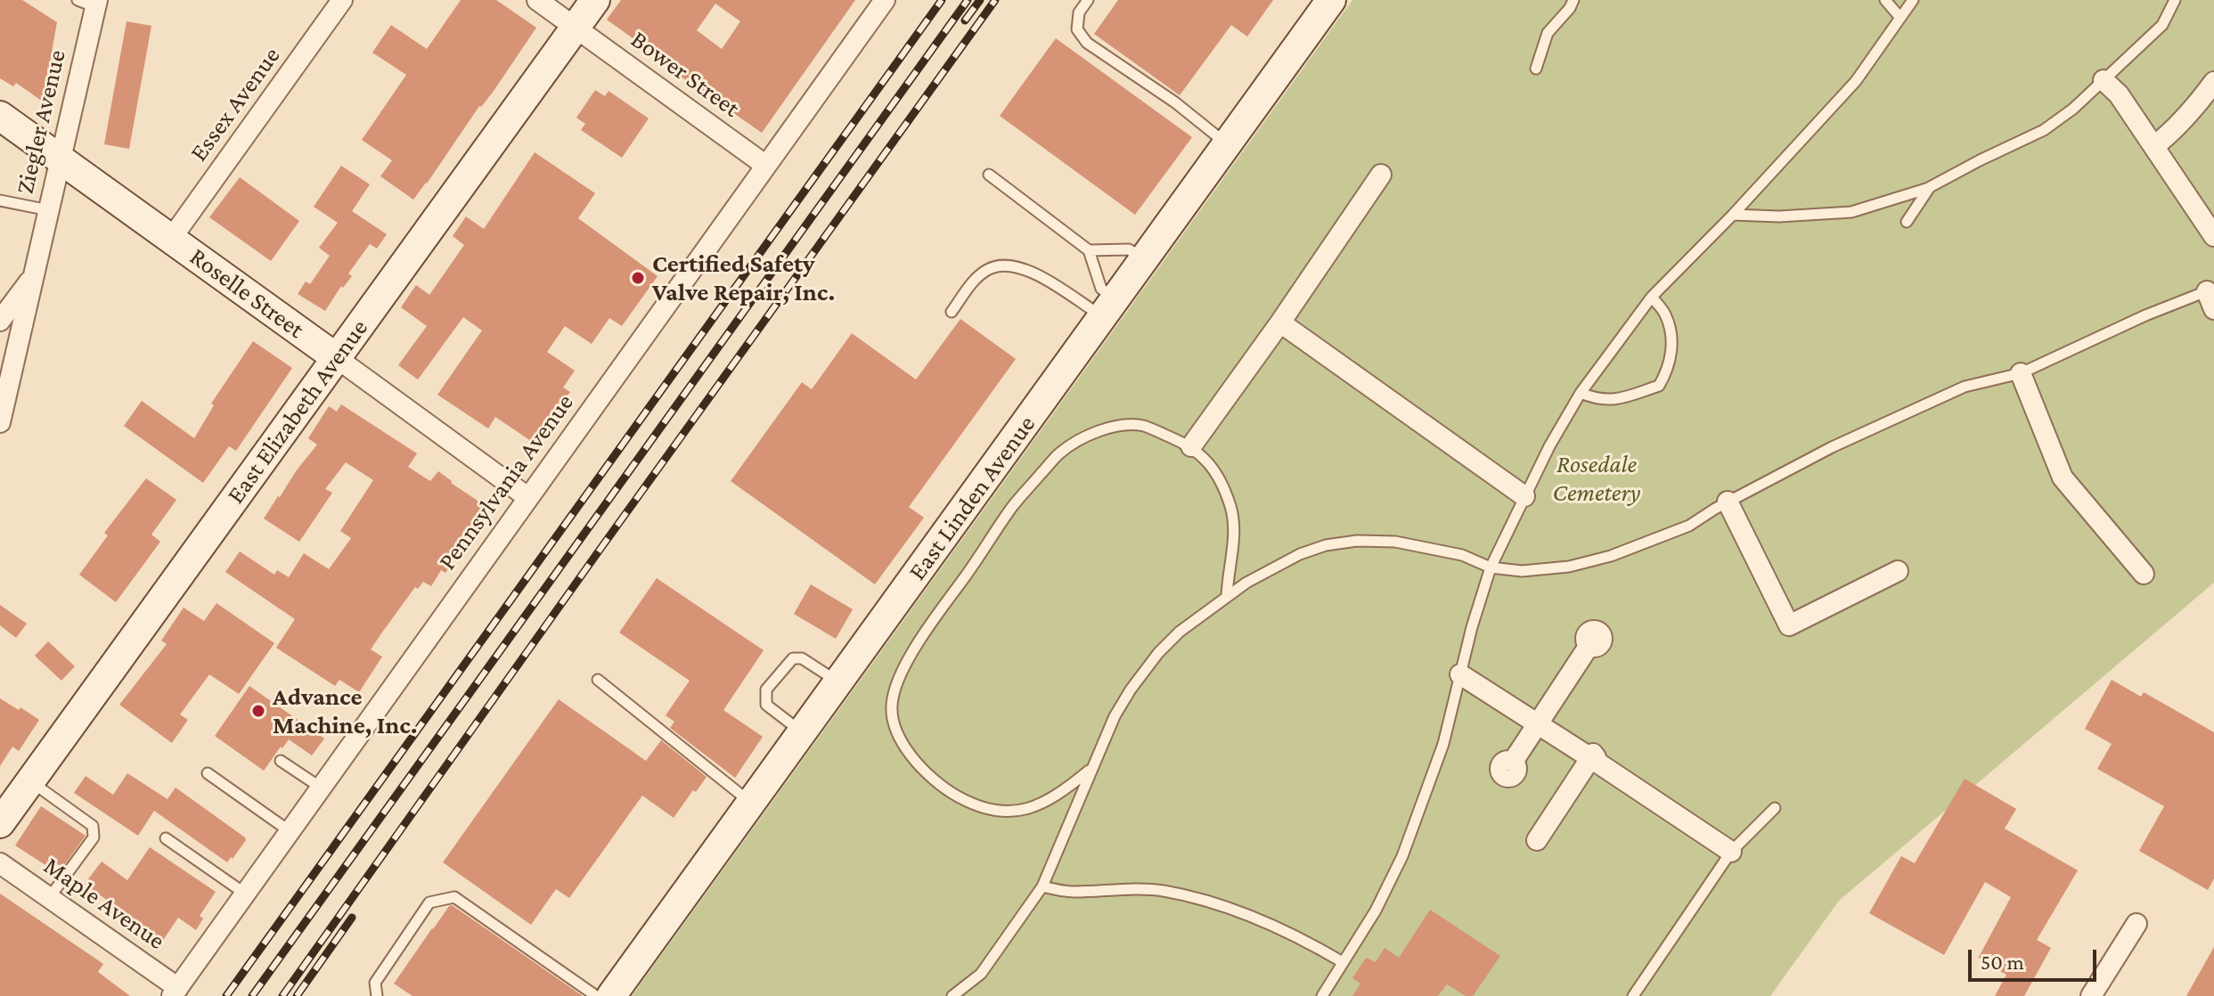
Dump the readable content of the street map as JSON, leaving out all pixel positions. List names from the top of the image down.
{
  "streets": {
    "street": [
      "Bower Street",
      "Essex Avenue",
      "Ziegler Avenue",
      "Roselle Street",
      "East Elizabeth Avenue",
      "Pennsylvania Avenue",
      "East Linden Avenue",
      "Maple Avenue"
    ]
  },
  "crossings": [
    ["Bower Street", "East Elizabeth Avenue"],
    ["Bower Street", "Pennsylvania Avenue"],
    ["Essex Avenue", "Roselle Street"],
    ["Ziegler Avenue", "Roselle Street"],
    ["Roselle Street", "East Elizabeth Avenue"],
    ["Roselle Street", "Pennsylvania Avenue"],
    ["Pennsylvania Avenue", "Maple Avenue"]
  ],
  "parks": ["Rosedale Cemetery"],
  "places": ["Certified Safety Valve Repair, Inc.", "Advance Machine, Inc."],
  "scale_bar": "50 m"
}
